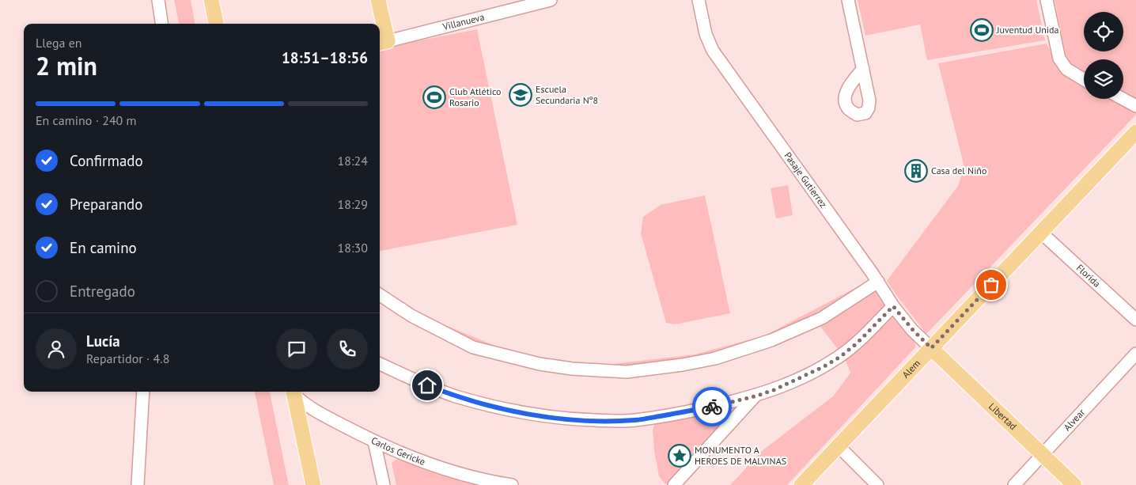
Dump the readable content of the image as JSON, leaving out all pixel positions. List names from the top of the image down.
{
  "streets": {
    "main road": ["Alem", "Libertad"],
    "street": [
      "Villanueva",
      "Pasaje Gutierrez",
      "Florida",
      "Alvear",
      "Carlos Gericke"
    ]
  },
  "crossings": [
    ["Pasaje Gutierrez", "Alem"],
    ["Pasaje Gutierrez", "Libertad"],
    ["Florida", "Alem"],
    ["Alem", "Libertad"],
    ["Libertad", "Alvear"]
  ],
  "places": {
    "sports": ["Juventud Unida", "Club Atlético Rosario"],
    "school or university": ["Escuela Secundaria Nº8"],
    "building": ["Casa del Niño"],
    "place": ["MONUMENTO A HEROES DE MALVINAS"]
  },
  "page": {
    "heading": ["2 min", "Llega en", "18:51–18:56"],
    "panel": ["Lucía", "Repartidor · 4.8"],
    "bar": "En camino · 240 m",
    "list": [
      ["Confirmado", "18:24"],
      ["Preparando", "18:29"],
      ["En camino", "18:30"],
      "Entregado"
    ]
  }
}
